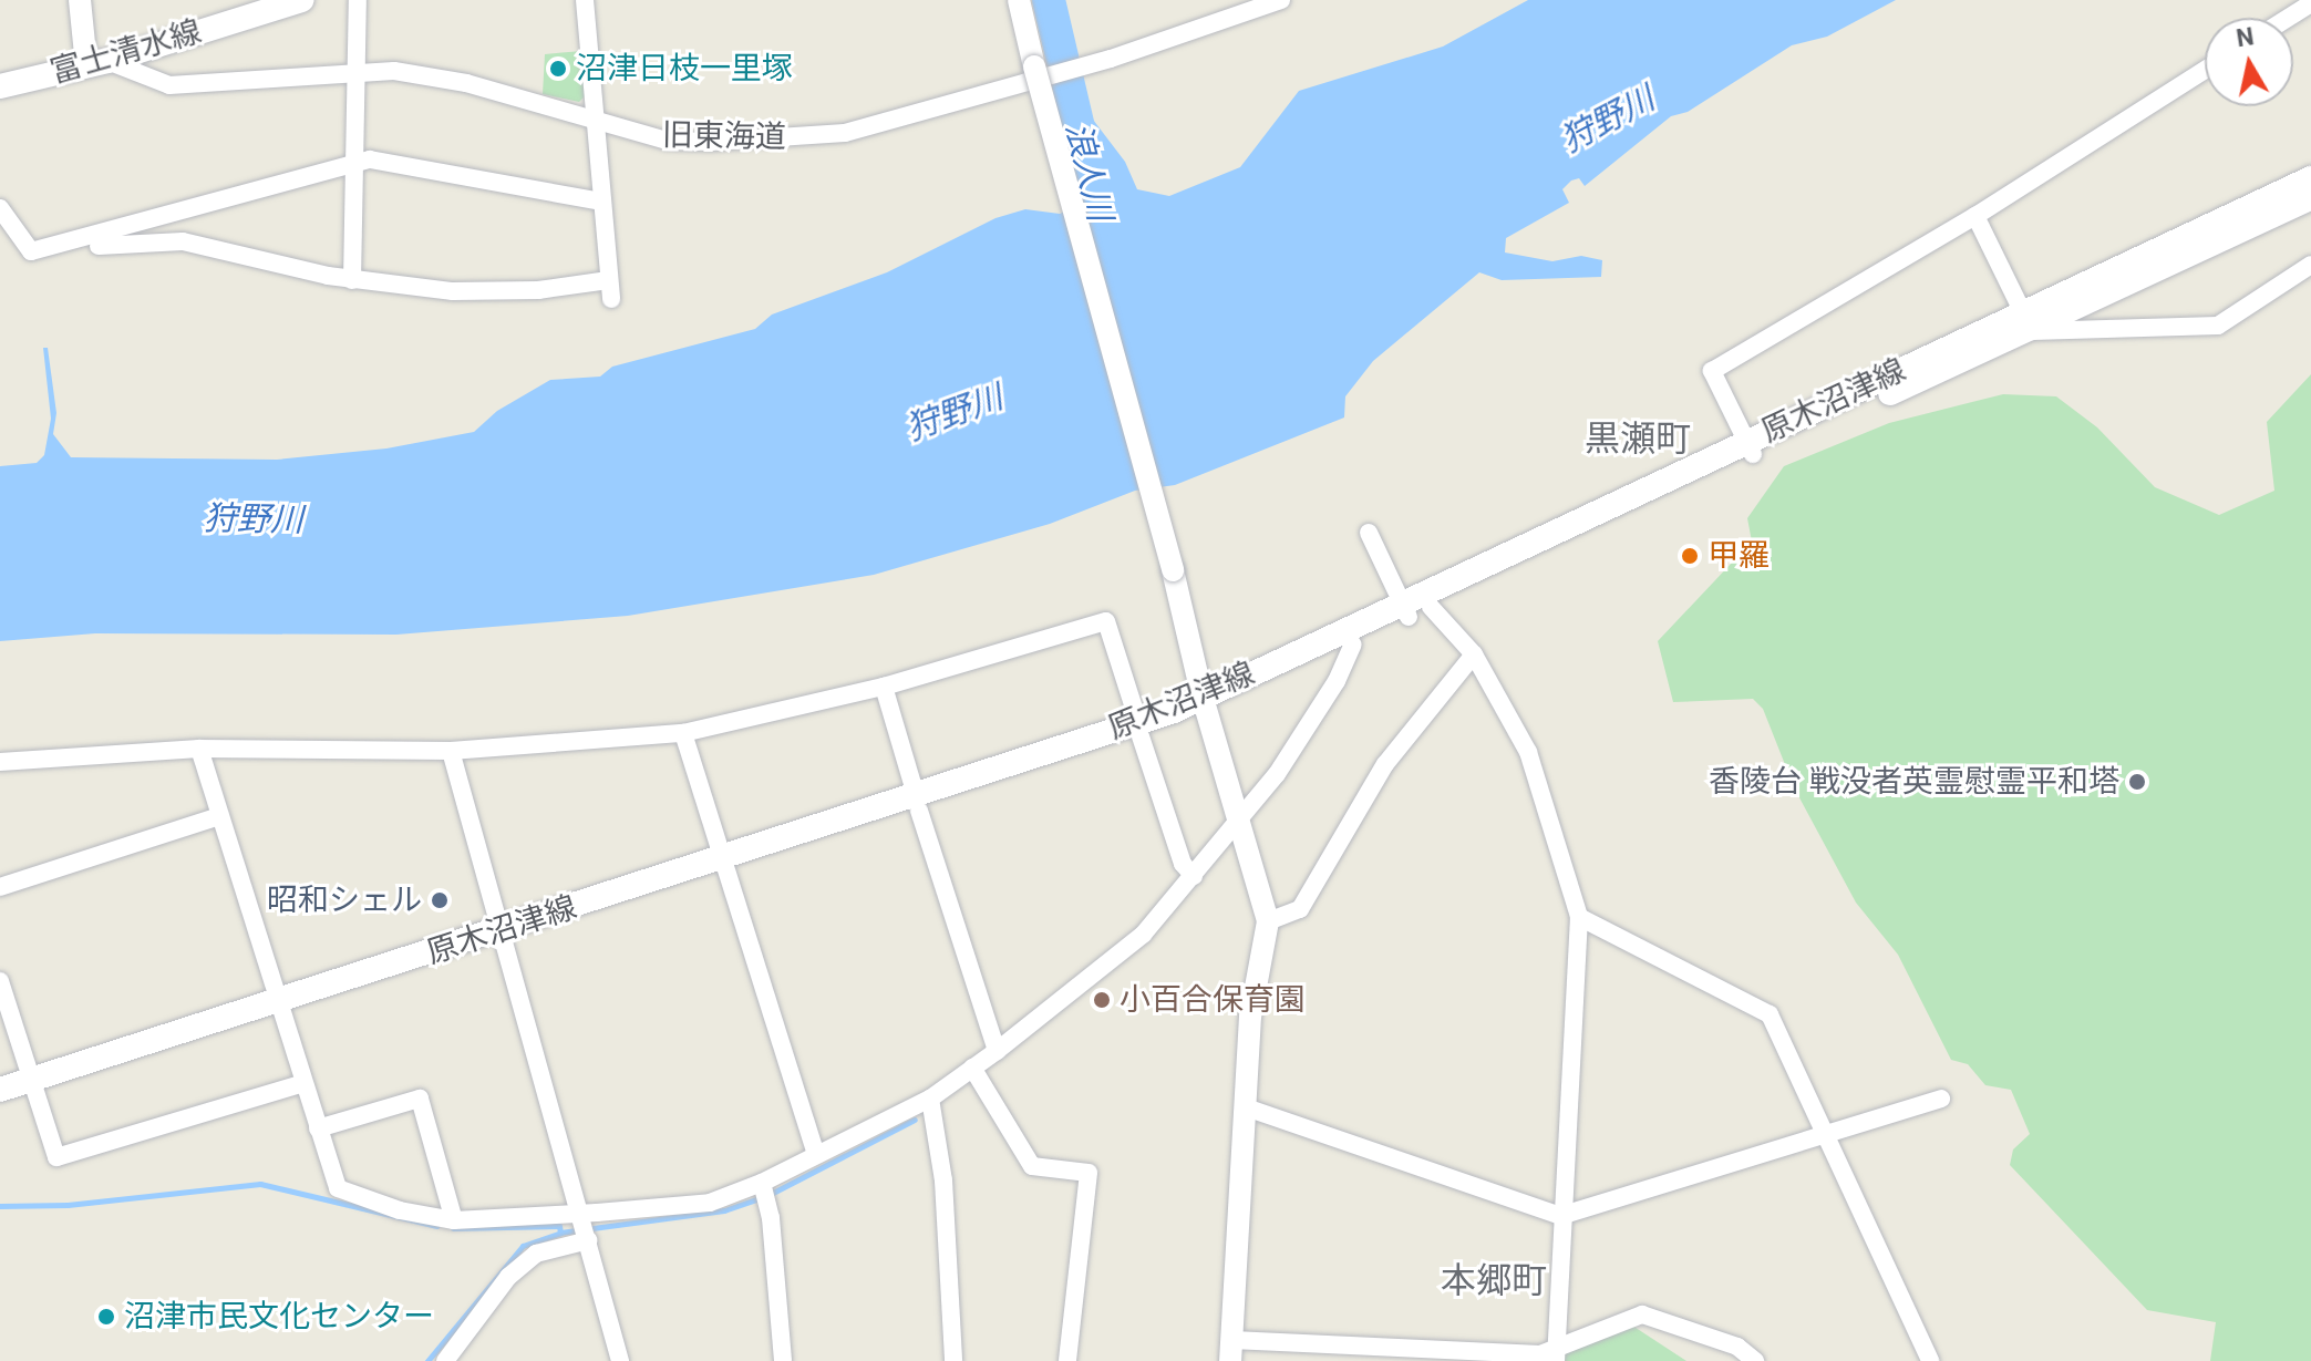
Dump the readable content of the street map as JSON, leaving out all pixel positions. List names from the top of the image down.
{
  "streets": {
    "main road": ["富士清水線", "原木沼津線"],
    "street": ["旧東海道"]
  },
  "crossings": [
    ["富士清水線", "旧東海道"]
  ],
  "districts": ["黒瀬町", "本郷町"],
  "water": ["狩野川", "浪人川"],
  "places": [
    "沼津日枝一里塚",
    "甲羅",
    "香陵台 戦没者英霊慰霊平和塔",
    "昭和シェル",
    "小百合保育園",
    "沼津市民文化センター"
  ],
  "north": "top"
}
